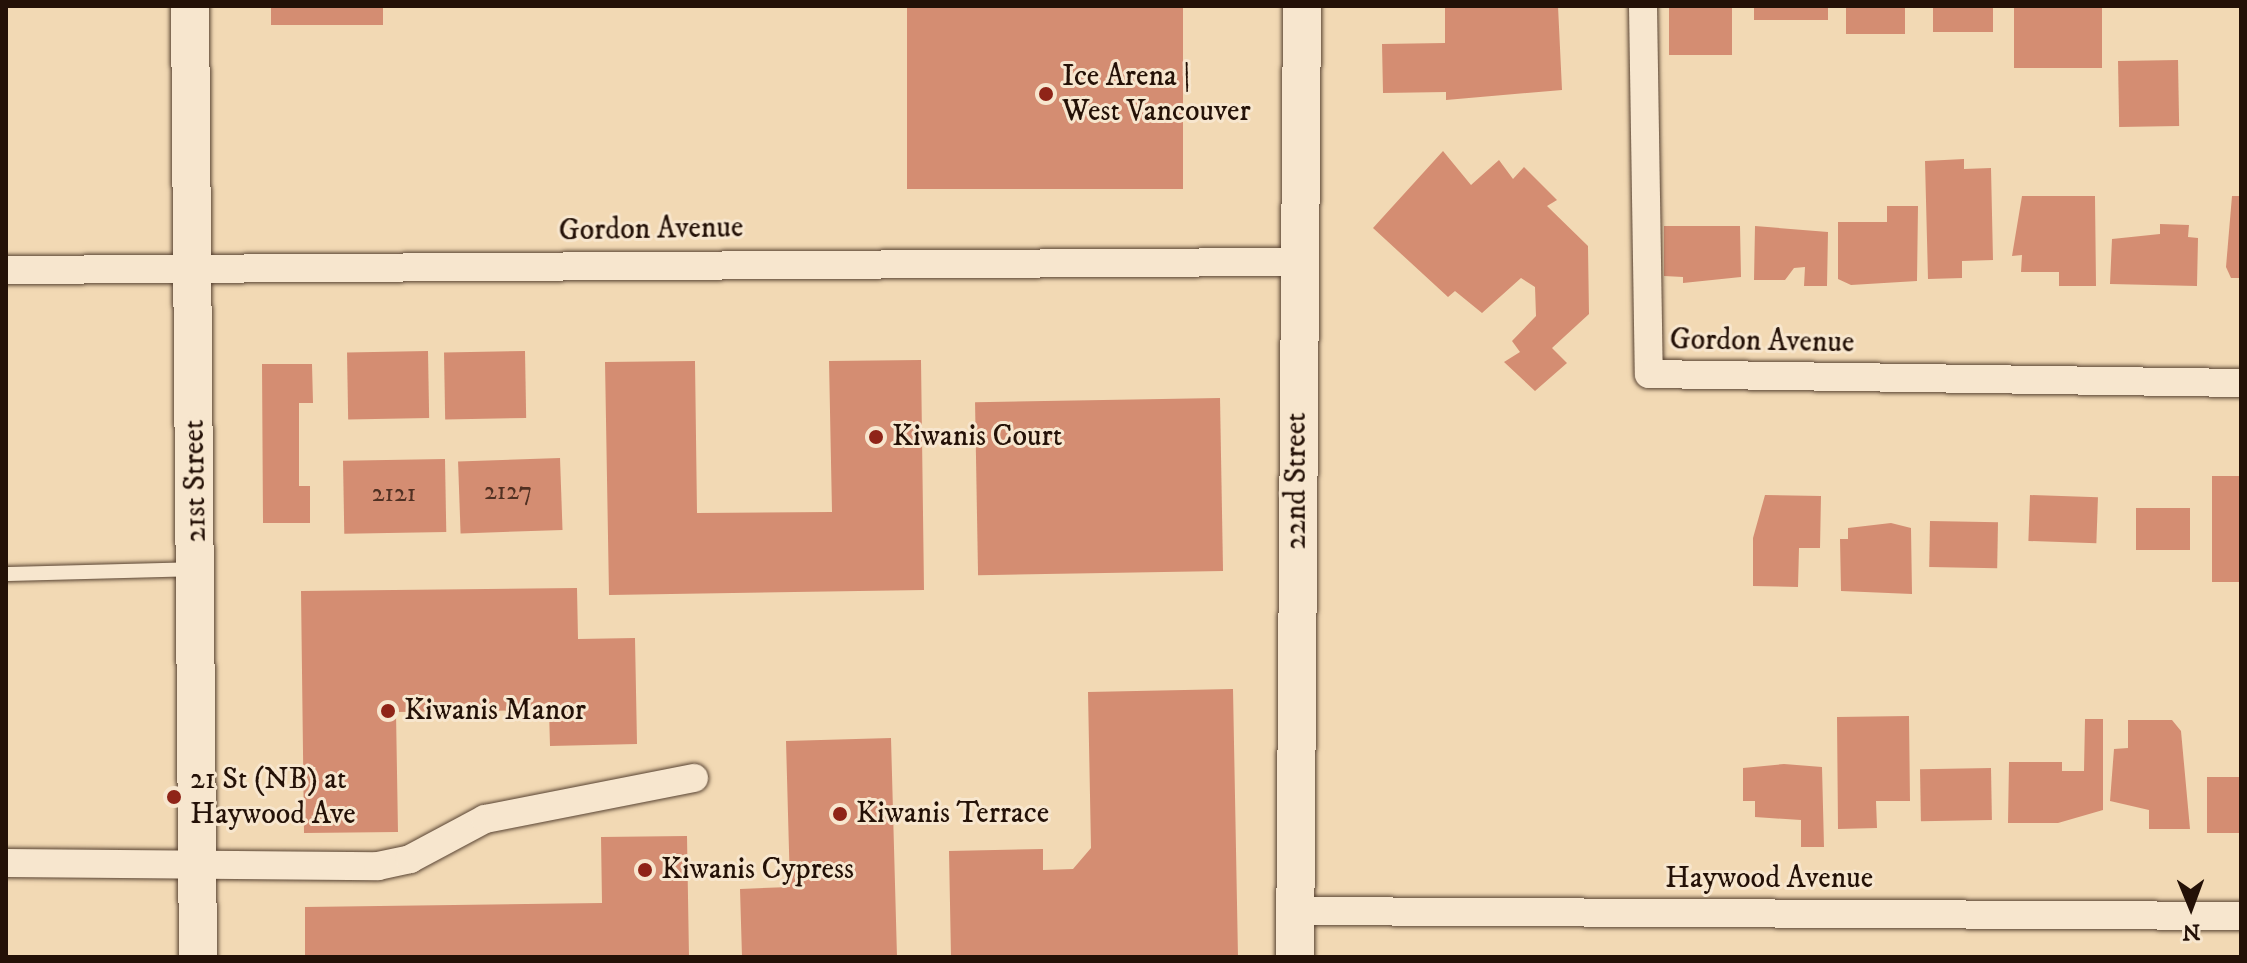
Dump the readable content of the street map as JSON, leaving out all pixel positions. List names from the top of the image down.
{
  "streets": {
    "main road": ["21st Street", "22nd Street"],
    "street": ["Gordon Avenue", "Haywood Avenue"]
  },
  "crossings": [
    ["Gordon Avenue", "21st Street"],
    ["Gordon Avenue", "22nd Street"],
    ["22nd Street", "Haywood Avenue"]
  ],
  "places": [
    "Ice Arena | West Vancouver",
    "Kiwanis Court",
    "Kiwanis Manor",
    "21 St (NB) at Haywood Ave",
    "Kiwanis Terrace",
    "Kiwanis Cypress"
  ],
  "house_numbers": ["2127", "2121"],
  "north": "bottom"
}
